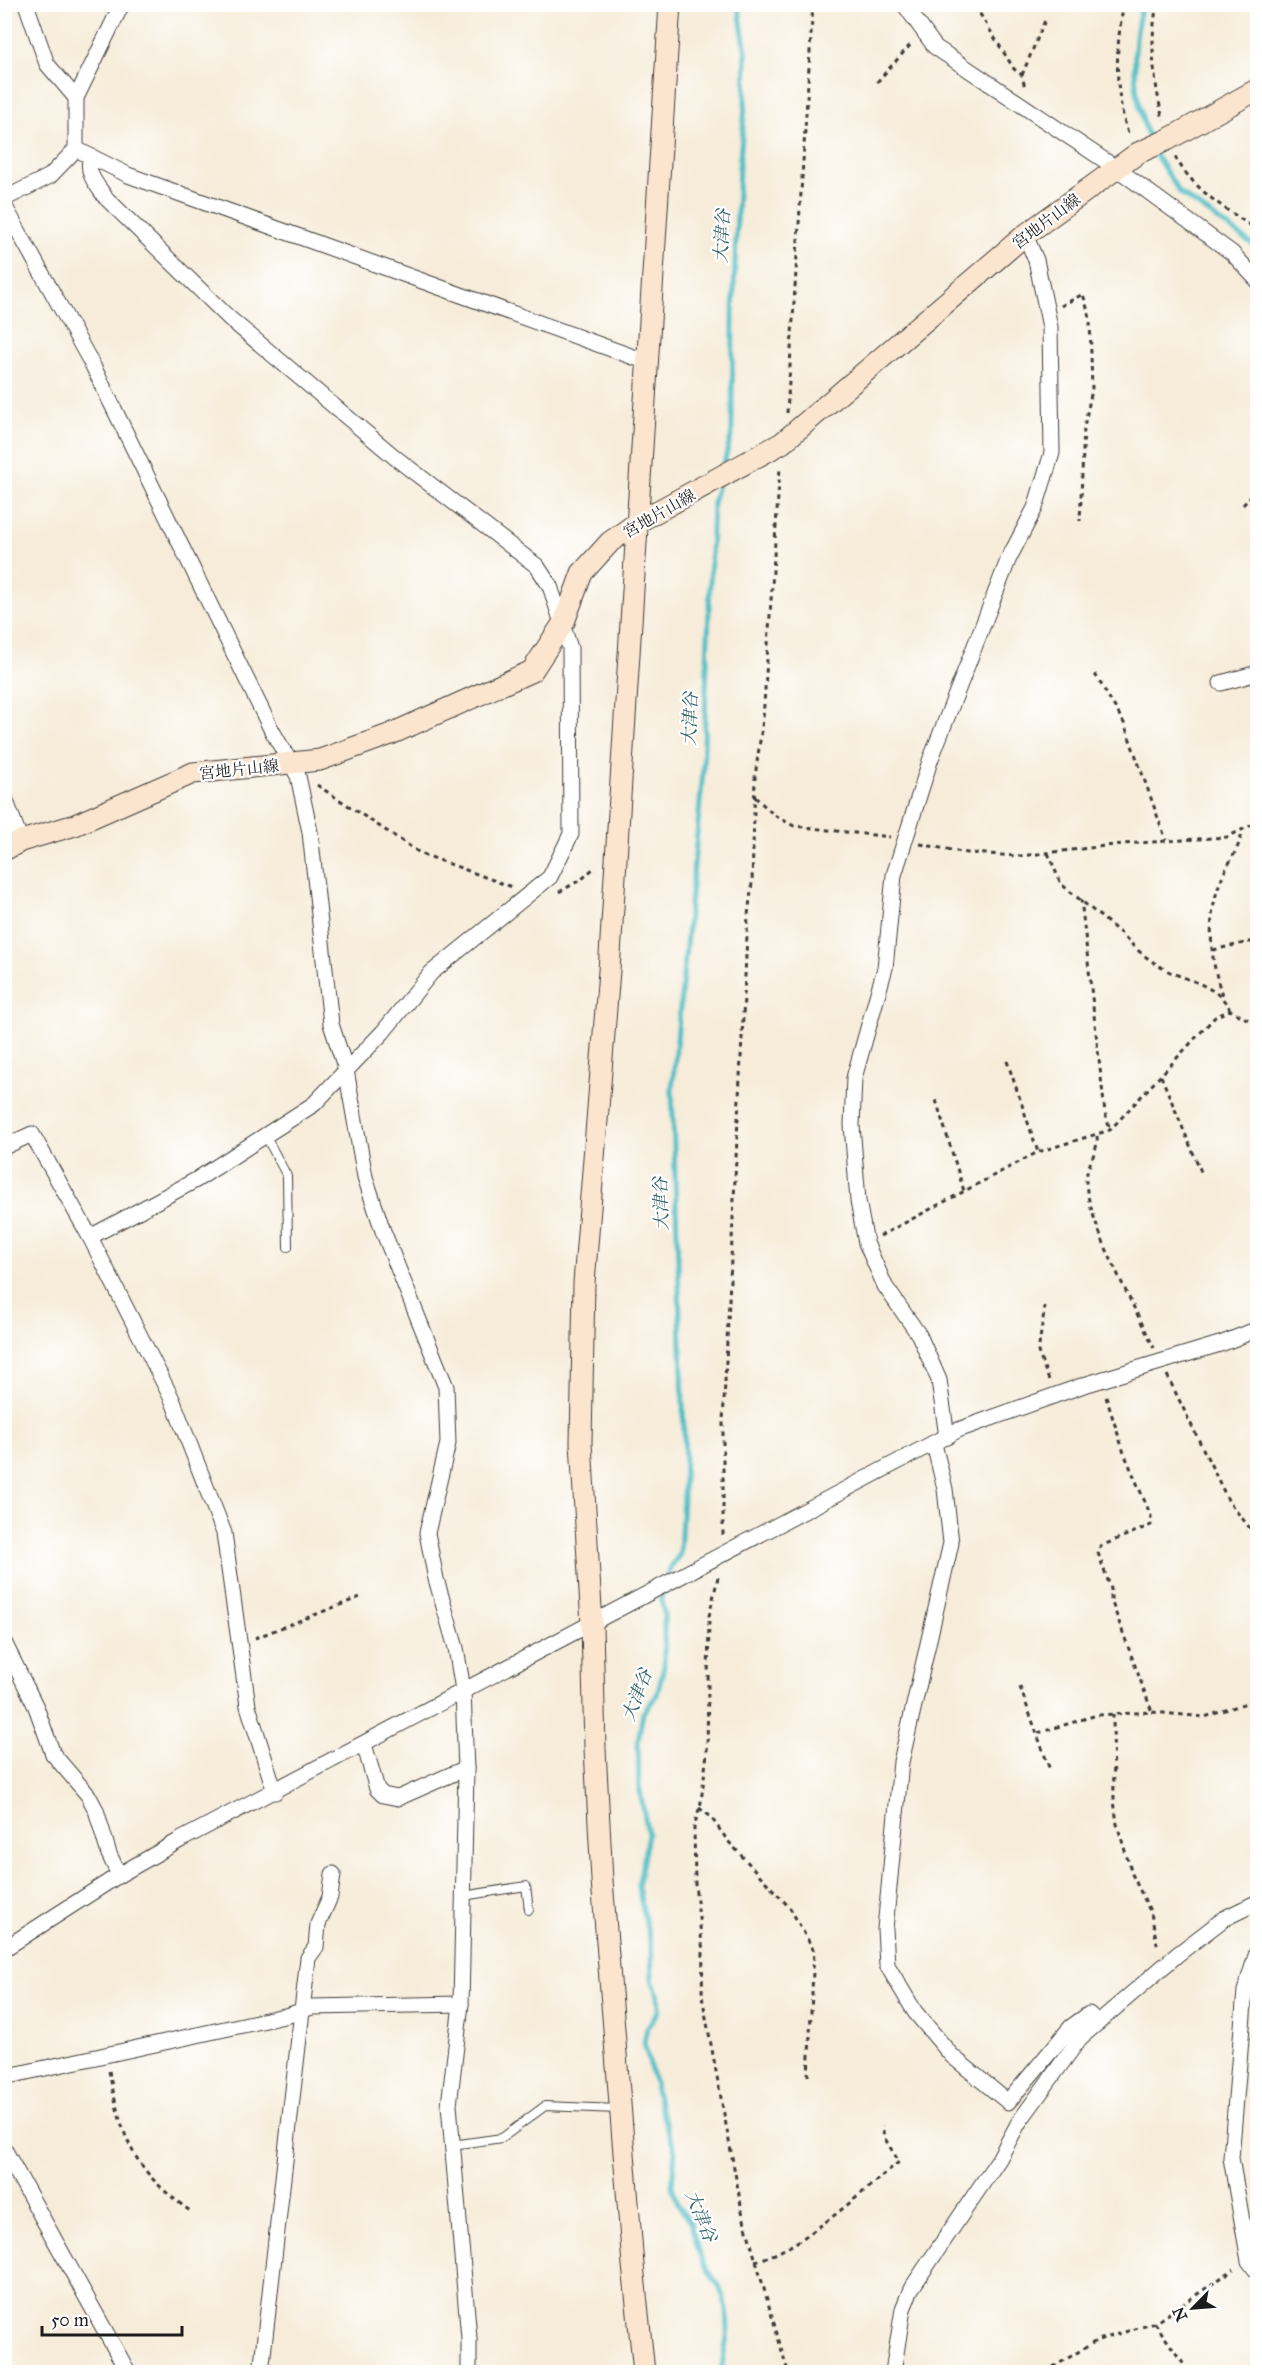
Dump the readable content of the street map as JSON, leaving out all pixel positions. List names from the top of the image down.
{
  "streets": {
    "street": ["宮地片山線"]
  },
  "water": ["大津谷"],
  "scale_bar": "50 m",
  "north": "bottom left"
}
